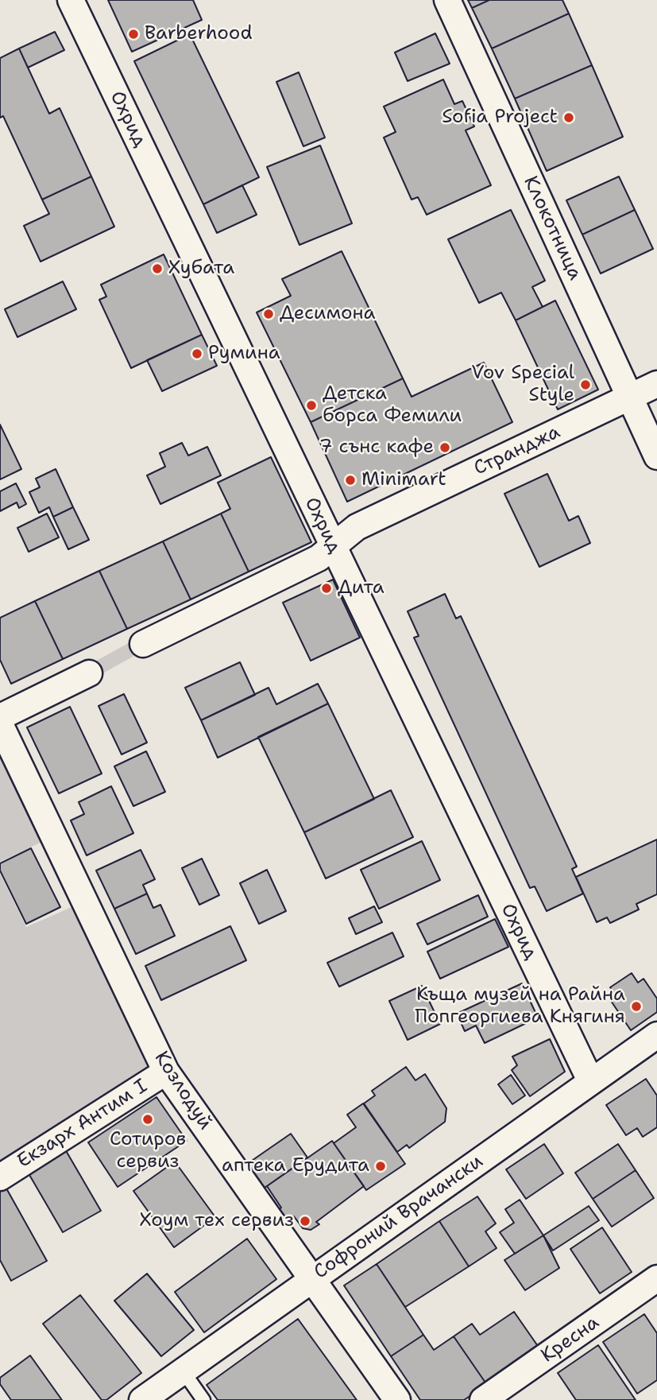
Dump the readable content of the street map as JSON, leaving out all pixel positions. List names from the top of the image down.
{
  "streets": {
    "street": [
      "Охрид",
      "Клокотница",
      "Странджа",
      "Козлодуй",
      "Екзарх Антим I",
      "Софроний Врачански",
      "Кресна"
    ]
  },
  "crossings": [
    ["Охрид", "Странджа"],
    ["Охрид", "Софроний Врачански"],
    ["Клокотница", "Странджа"],
    ["Козлодуй", "Екзарх Антим I"],
    ["Козлодуй", "Софроний Врачански"]
  ],
  "places": [
    "Barberhood",
    "Sofia Project",
    "Хубата",
    "Десимона",
    "Румина",
    "Vov Special Style",
    "Детска борса Фемили",
    "7 сънс кафе",
    "Minimart",
    "Дита",
    "Къща музей на Райна Попгеоргиева Княгиня",
    "Сотиров сервиз",
    "аптека Ерудита",
    "Хоум тех сервиз"
  ]
}
